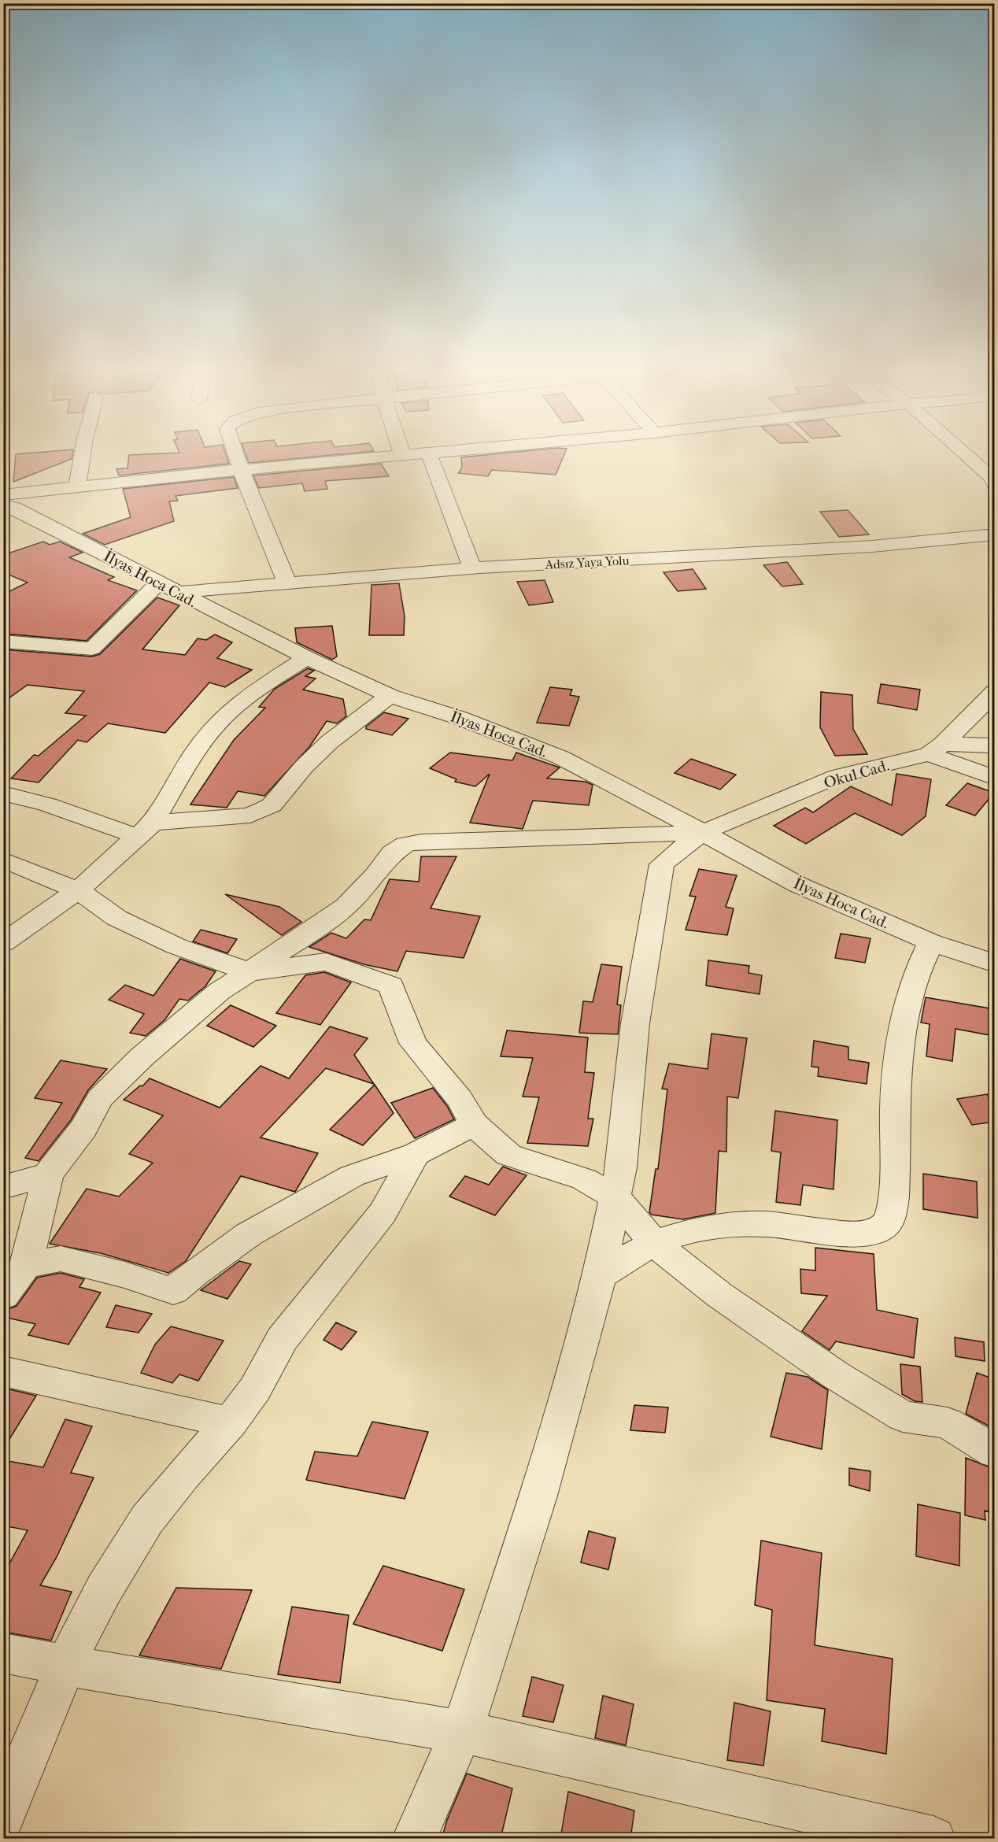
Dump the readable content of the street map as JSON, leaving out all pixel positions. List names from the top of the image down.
{
  "streets": {
    "street": ["Adsız Yaya Yolu", "İlyas Hoca Cad.", "Okul Cad."]
  },
  "crossings": [
    ["Adsız Yaya Yolu", "İlyas Hoca Cad."],
    ["İlyas Hoca Cad.", "Okul Cad."]
  ]
}
